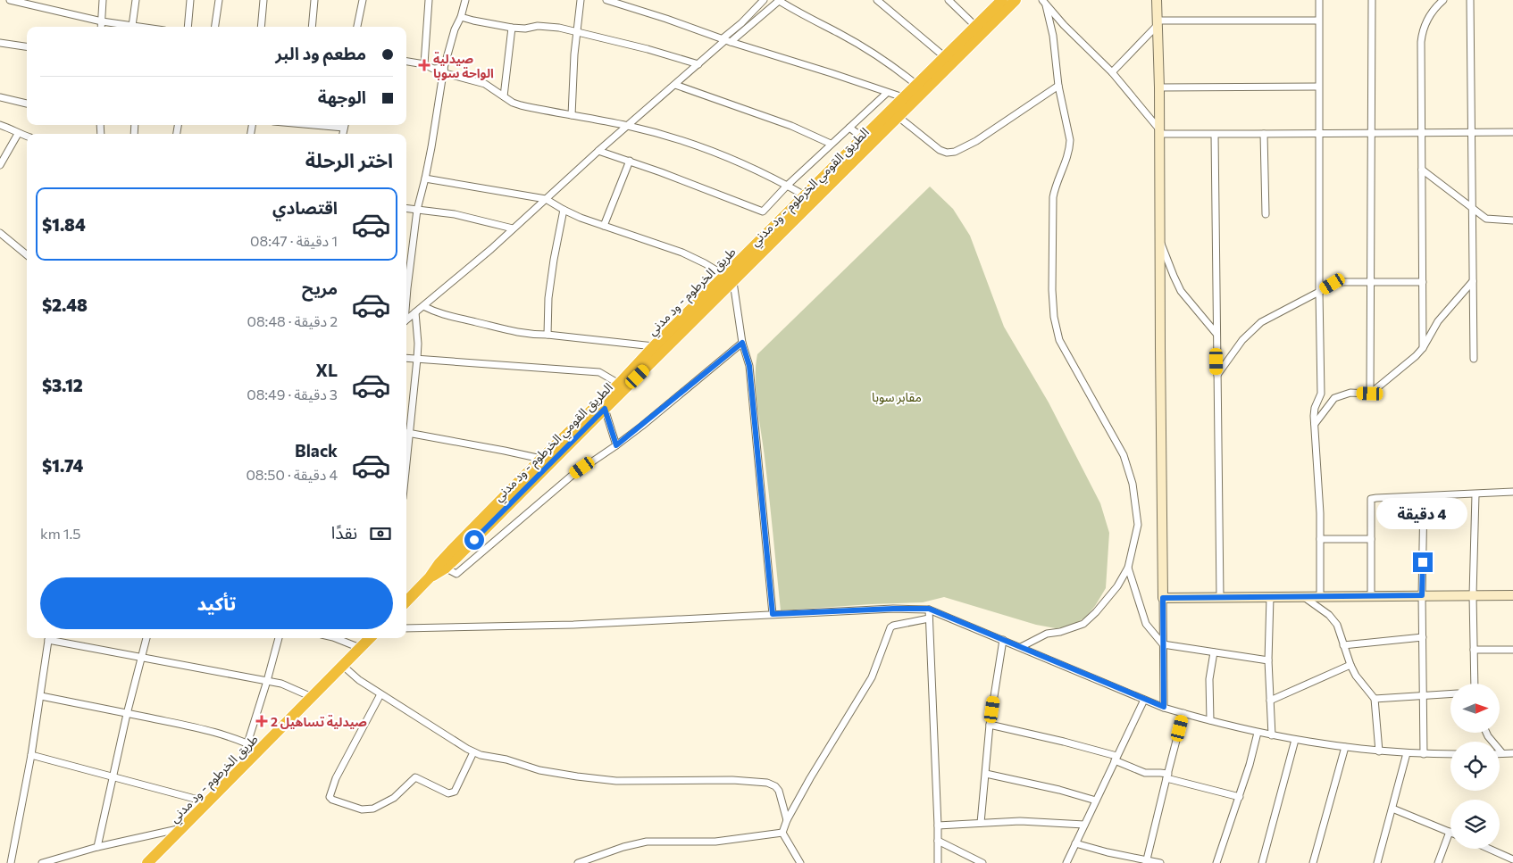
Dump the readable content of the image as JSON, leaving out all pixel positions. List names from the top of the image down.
{
  "streets": {
    "highway": ["الطريق القومي الخرطوم - ود مدني", "طريق الخرطوم - ود مدني"]
  },
  "crossings": [
    ["الطريق القومي الخرطوم - ود مدني", "طريق الخرطوم - ود مدني"]
  ],
  "parks": ["مقابر سوبا"],
  "places": {
    "health": ["صيدلية الواحة سوبا", "صيدلية تساهيل 2"]
  },
  "north": "right",
  "page": {
    "banner": ["مطعم ود البر", "الوجهة"],
    "heading": "اختر الرحلة",
    "list": [
      {
        "name": "اقتصادي",
        "note": "1 دقيقة · 08:47",
        "value": "$1.84"
      },
      {
        "name": "مريح",
        "note": "2 دقيقة · 08:48",
        "value": "$2.48"
      },
      {
        "name": "XL",
        "note": "3 دقيقة · 08:49",
        "value": "$3.12"
      },
      {
        "name": "Black",
        "note": "4 دقيقة · 08:50",
        "value": "$1.74"
      }
    ],
    "bubble": "4 دقيقة",
    "pay": ["نقدًا", "1.5 km"],
    "buttons": "تأكيد"
  }
}
